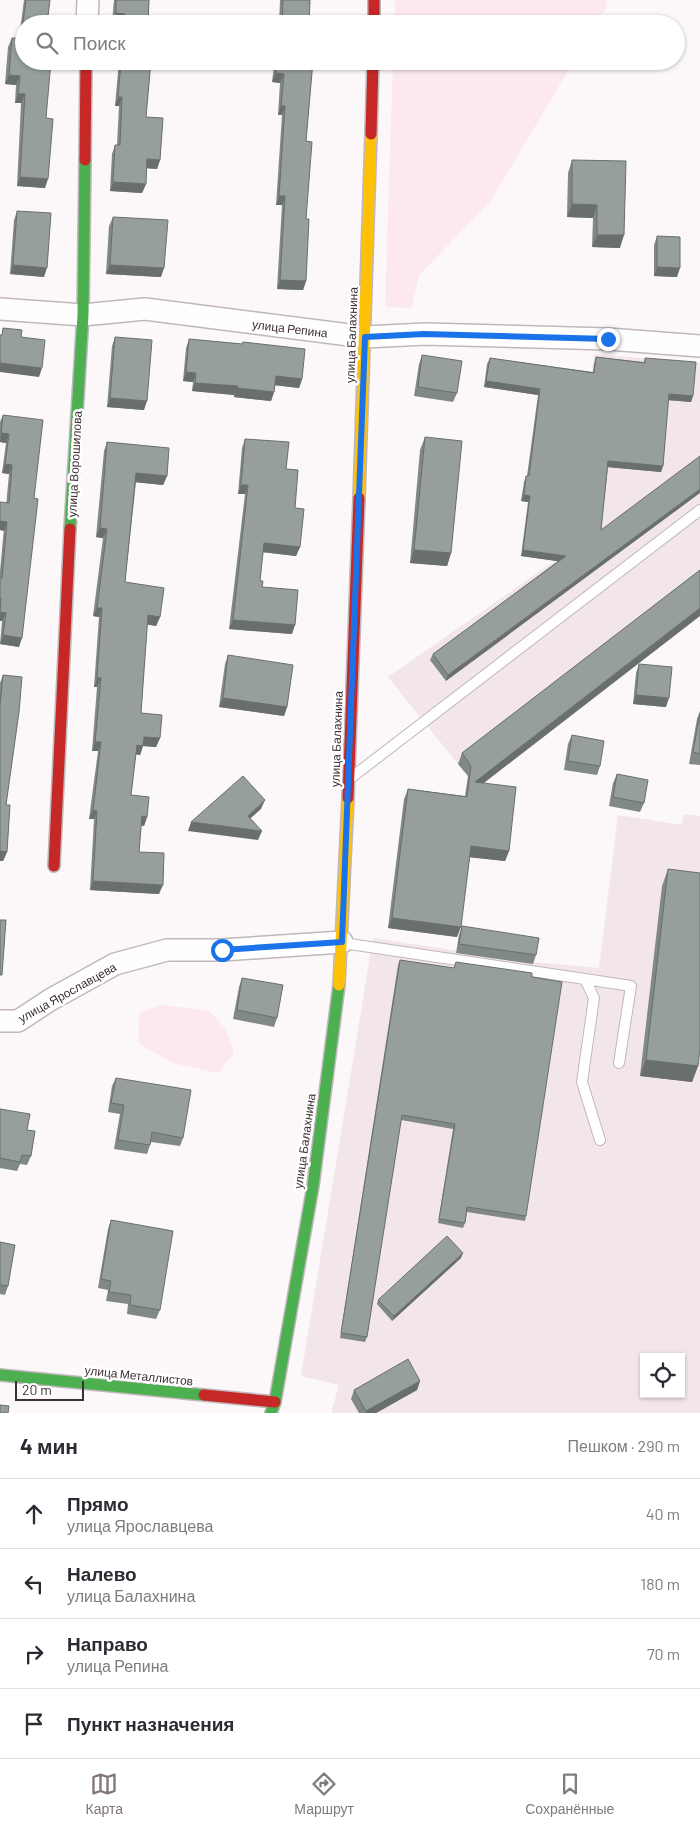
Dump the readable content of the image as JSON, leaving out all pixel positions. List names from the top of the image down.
{
  "streets": {
    "street": [
      "улица Репина",
      "улица Балахнина",
      "улица Ворошилова",
      "улица Ярославцева",
      "улица Металлистов"
    ]
  },
  "crossings": [
    ["улица Репина", "улица Балахнина"],
    ["улица Репина", "улица Ворошилова"],
    ["улица Балахнина", "улица Ярославцева"],
    ["улица Балахнина", "улица Металлистов"]
  ],
  "scale_bar": "20 m",
  "page": {
    "search": "Поиск",
    "scale": "20 m",
    "heading": ["4 мин", "Пешком · 290 m"],
    "list": [
      ["Прямо", "улица Ярославцева", "40 m"],
      ["Налево", "улица Балахнина", "180 m"],
      ["Направо", "улица Репина", "70 m"],
      "Пункт назначения"
    ],
    "nav": ["Карта", "Маршрут", "Сохранённые"]
  }
}
